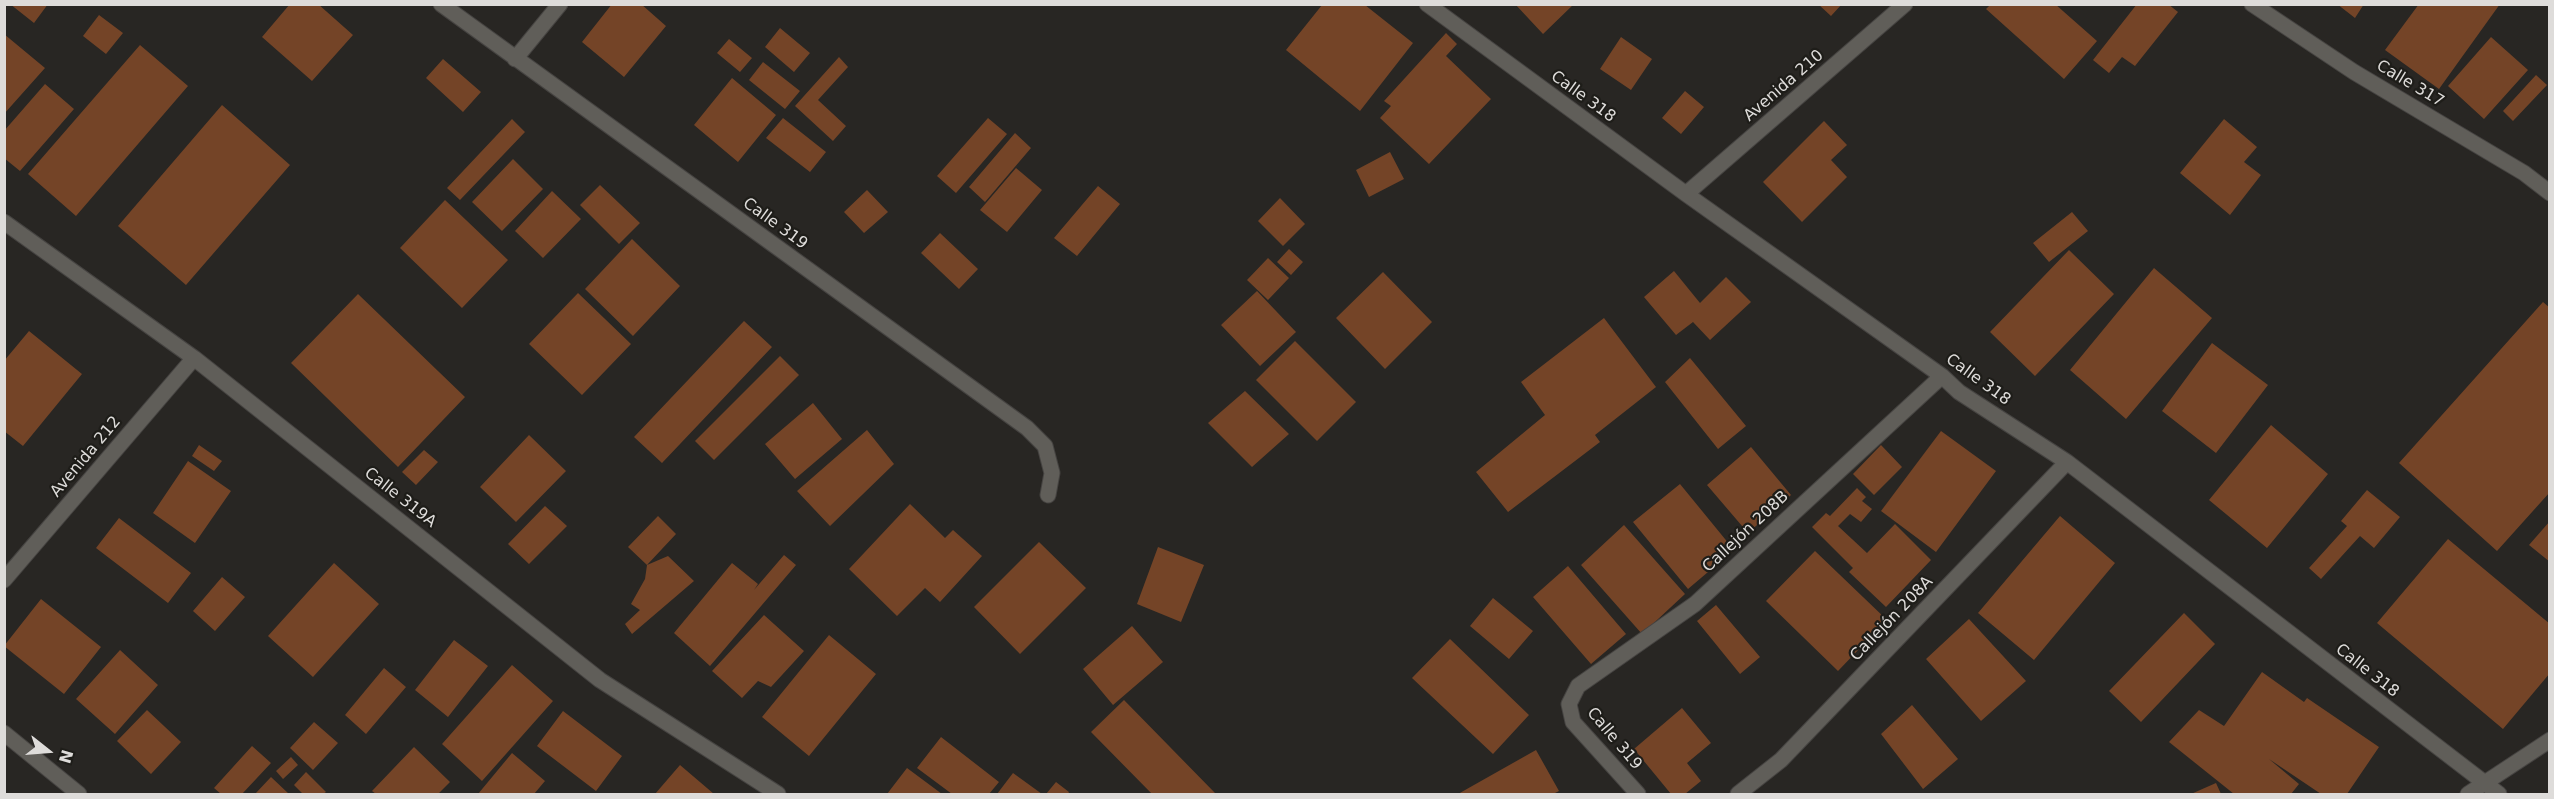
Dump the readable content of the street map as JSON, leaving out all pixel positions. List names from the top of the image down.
{
  "streets": {
    "street": [
      "Calle 317",
      "Avenida 210",
      "Calle 318",
      "Calle 319",
      "Avenida 212",
      "Calle 319A",
      "Callejón 208B",
      "Callejón 208A"
    ]
  },
  "crossings": [
    ["Avenida 210", "Calle 318"],
    ["Calle 318", "Callejón 208B"],
    ["Calle 318", "Callejón 208A"],
    ["Calle 319", "Callejón 208B"],
    ["Avenida 212", "Calle 319A"]
  ],
  "north": "right"
}
